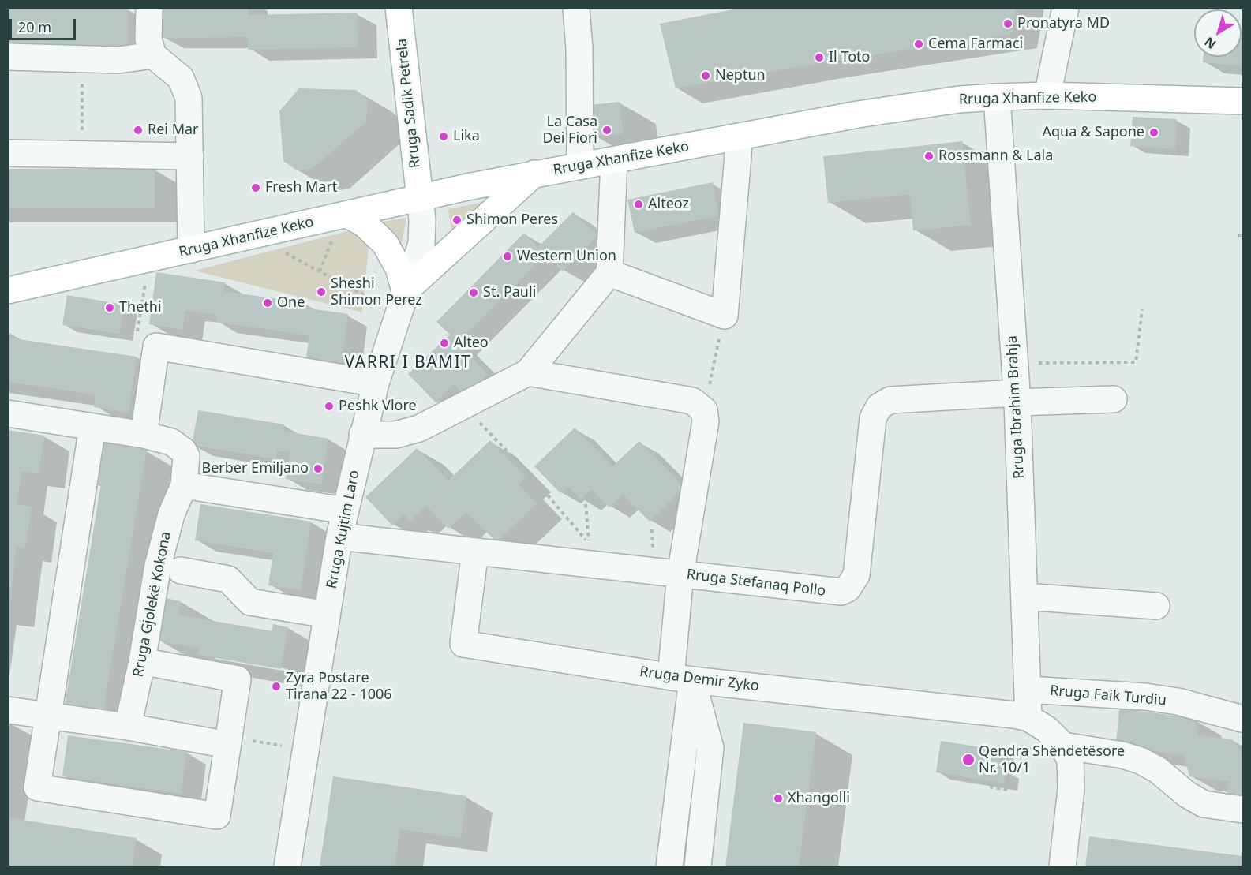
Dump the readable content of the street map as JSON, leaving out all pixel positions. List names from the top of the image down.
{
  "streets": {
    "main road": ["Rruga Xhanfize Keko", "Rruga Sadik Petrela"],
    "street": [
      "Rruga Ibrahim Brahja",
      "Rruga Kujtim Laro",
      "Rruga Stefanaq Pollo",
      "Rruga Gjolekë Kokona",
      "Rruga Demir Zyko",
      "Rruga Faik Turdiu"
    ]
  },
  "crossings": [
    ["Rruga Xhanfize Keko", "Rruga Sadik Petrela"],
    ["Rruga Xhanfize Keko", "Rruga Ibrahim Brahja"],
    ["Rruga Xhanfize Keko", "Rruga Kujtim Laro"],
    ["Rruga Sadik Petrela", "Rruga Kujtim Laro"],
    ["Rruga Ibrahim Brahja", "Rruga Stefanaq Pollo"],
    ["Rruga Ibrahim Brahja", "Rruga Demir Zyko"],
    ["Rruga Ibrahim Brahja", "Rruga Faik Turdiu"],
    ["Rruga Kujtim Laro", "Rruga Stefanaq Pollo"],
    ["Rruga Stefanaq Pollo", "Rruga Demir Zyko"]
  ],
  "districts": ["VARRI I BAMIT"],
  "places": [
    "Pronatyra MD",
    "Cema Farmaci",
    "Il Toto",
    "Neptun",
    "Rei Mar",
    "La Casa Dei Fiori",
    "Aqua & Sapone",
    "Lika",
    "Rossmann & Lala",
    "Fresh Mart",
    "Alteoz",
    "Shimon Peres",
    "Western Union",
    "Sheshi Shimon Perez",
    "St. Pauli",
    "One",
    "Thethi",
    "Alteo",
    "Peshk Vlore",
    "Berber Emiljano",
    "Zyra Postare Tirana 22 - 1006",
    "Qendra Shëndetësore Nr. 10/1",
    "Xhangolli"
  ],
  "scale_bar": "20 m",
  "north": "bottom left"
}
